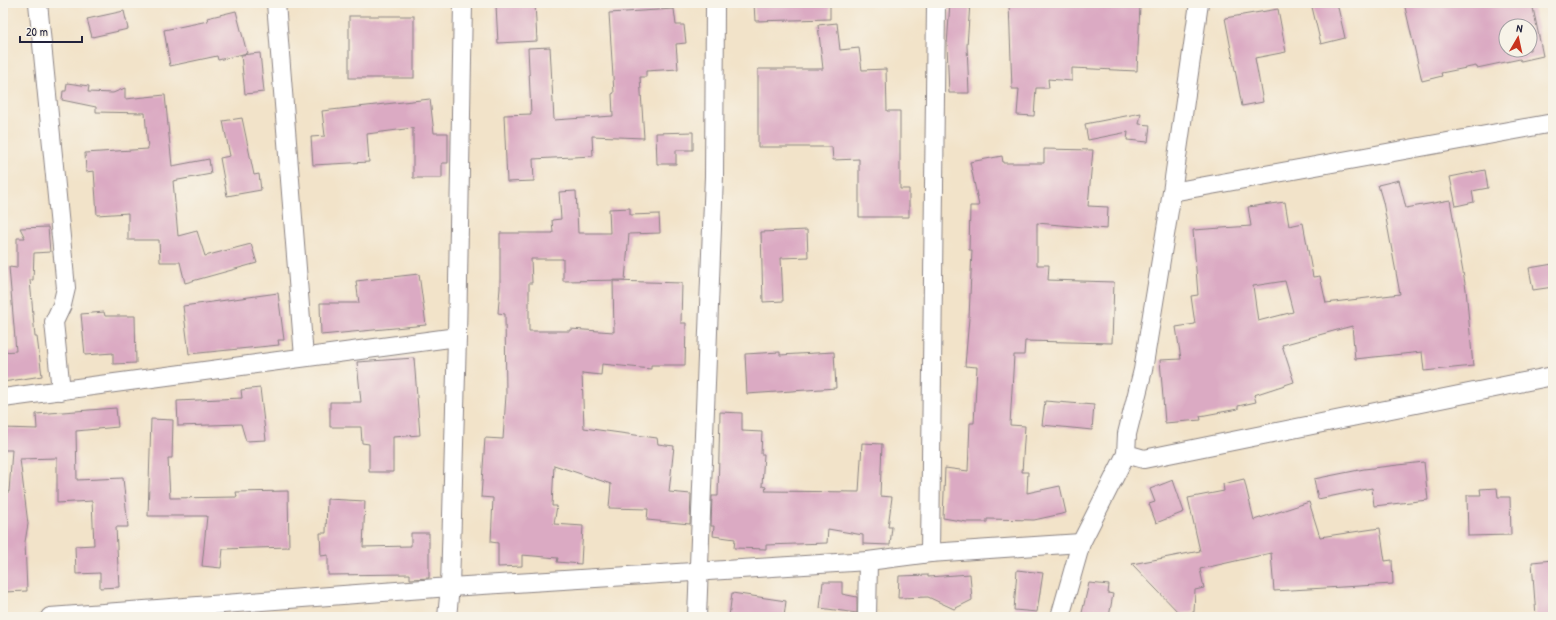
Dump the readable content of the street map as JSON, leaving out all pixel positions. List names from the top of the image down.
{
  "scale_bar": "20 m",
  "north": "top"
}
